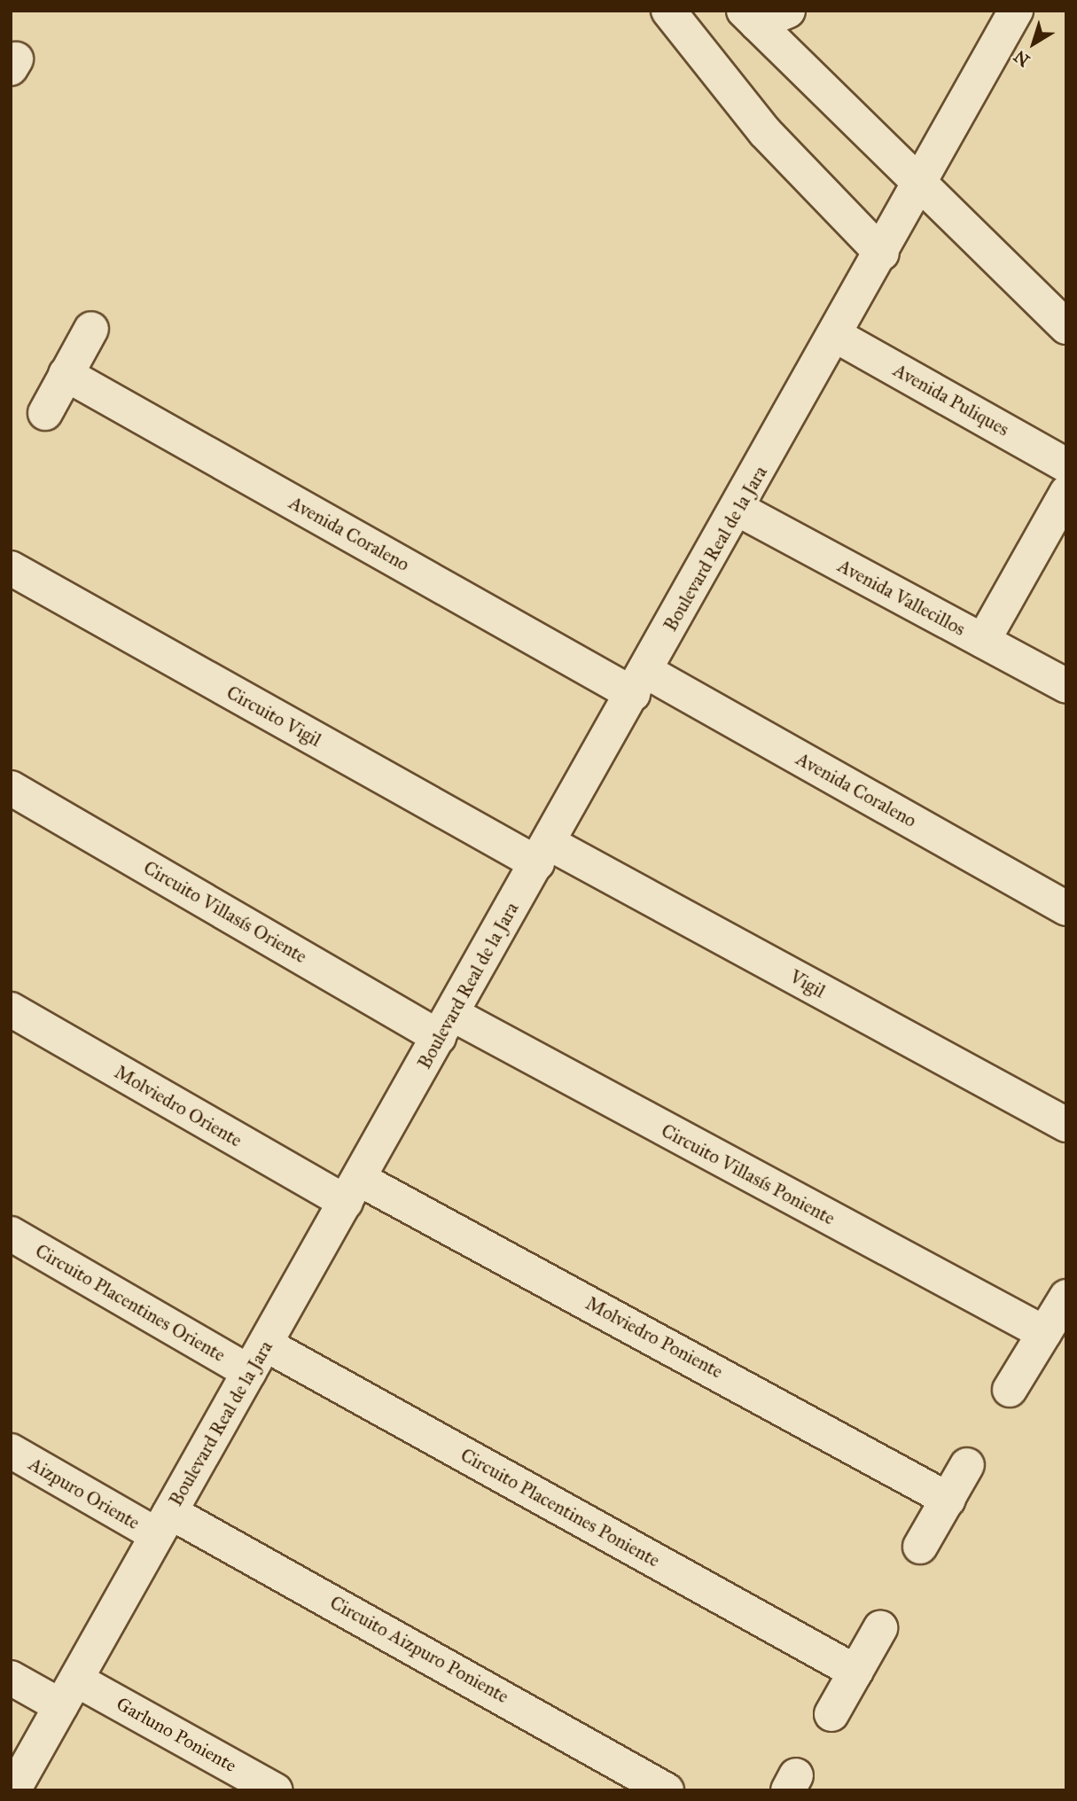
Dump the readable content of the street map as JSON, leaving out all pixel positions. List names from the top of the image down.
{
  "streets": {
    "street": [
      "Avenida Puliques",
      "Avenida Coraleno",
      "Boulevard Real de la Jara",
      "Avenida Vallecillos",
      "Circuito Vigil",
      "Circuito Villasís Oriente",
      "Vigil",
      "Molviedro Oriente",
      "Circuito Villasís Poniente",
      "Circuito Placentines Oriente",
      "Molviedro Poniente",
      "Aizpuro Oriente",
      "Circuito Placentines Poniente",
      "Circuito Aizpuro Poniente",
      "Garluno Poniente"
    ]
  },
  "crossings": [
    ["Avenida Puliques", "Boulevard Real de la Jara"],
    ["Avenida Coraleno", "Boulevard Real de la Jara"],
    ["Boulevard Real de la Jara", "Avenida Vallecillos"],
    ["Boulevard Real de la Jara", "Circuito Vigil"],
    ["Boulevard Real de la Jara", "Circuito Villasís Oriente"],
    ["Boulevard Real de la Jara", "Vigil"],
    ["Boulevard Real de la Jara", "Molviedro Oriente"],
    ["Boulevard Real de la Jara", "Circuito Villasís Poniente"],
    ["Boulevard Real de la Jara", "Circuito Placentines Oriente"],
    ["Boulevard Real de la Jara", "Molviedro Poniente"],
    ["Boulevard Real de la Jara", "Aizpuro Oriente"],
    ["Boulevard Real de la Jara", "Circuito Placentines Poniente"],
    ["Boulevard Real de la Jara", "Circuito Aizpuro Poniente"],
    ["Boulevard Real de la Jara", "Garluno Poniente"],
    ["Circuito Vigil", "Vigil"],
    ["Circuito Villasís Oriente", "Circuito Villasís Poniente"],
    ["Molviedro Oriente", "Molviedro Poniente"],
    ["Circuito Placentines Oriente", "Circuito Placentines Poniente"],
    ["Aizpuro Oriente", "Circuito Aizpuro Poniente"]
  ],
  "north": "bottom left"
}
